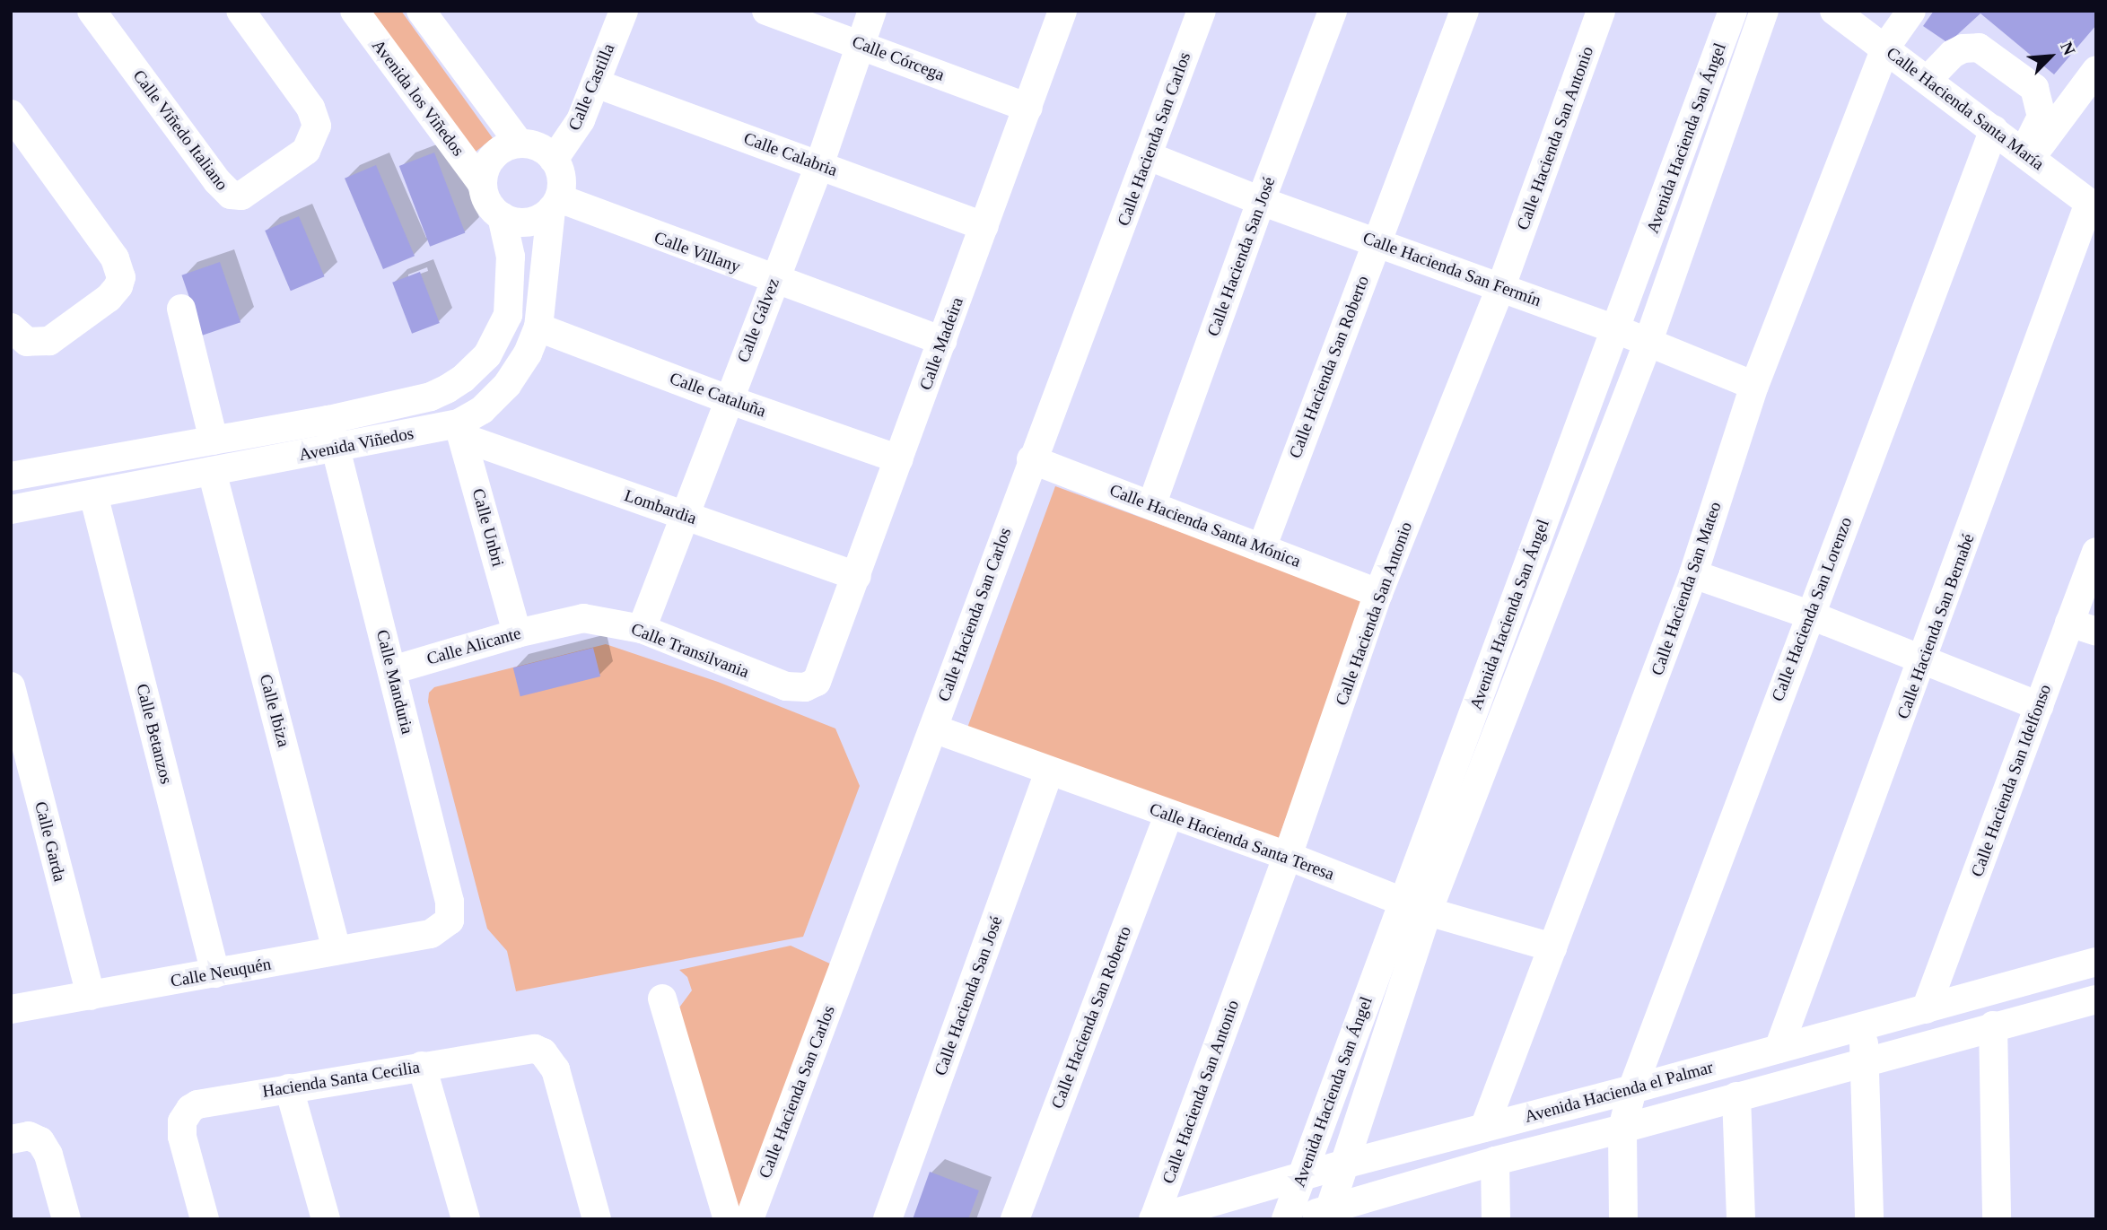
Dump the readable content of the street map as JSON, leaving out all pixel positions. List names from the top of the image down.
{
  "streets": {
    "street": [
      "Calle Córcega",
      "Calle Castilla",
      "Avenida los Viñedos",
      "Calle Hacienda Santa María",
      "Calle Viñedo Italiano",
      "Calle Hacienda San Antonio",
      "Avenida Hacienda San Ángel",
      "Calle Hacienda San Carlos",
      "Calle Calabria",
      "Calle Villany",
      "Calle Hacienda San José",
      "Calle Hacienda San Fermín",
      "Calle Gálvez",
      "Calle Madeira",
      "Calle Hacienda San Roberto",
      "Calle Cataluña",
      "Avenida Viñedos",
      "Lombardia",
      "Calle Hacienda Santa Mónica",
      "Calle Unbri",
      "Calle Hacienda San Mateo",
      "Calle Hacienda San Lorenzo",
      "Calle Hacienda San Bernabé",
      "Calle Alicante",
      "Calle Transilvania",
      "Calle Manduria",
      "Calle Ibiza",
      "Calle Betanzos",
      "Calle Hacienda San Idelfonso",
      "Calle Garda",
      "Calle Hacienda Santa Teresa",
      "Calle Neuquén",
      "Hacienda Santa Cecilia",
      "Avenida Hacienda el Palmar"
    ]
  },
  "crossings": [
    ["Calle Córcega", "Calle Gálvez"],
    ["Calle Córcega", "Calle Madeira"],
    ["Calle Castilla", "Avenida los Viñedos"],
    ["Calle Castilla", "Calle Calabria"],
    ["Calle Castilla", "Calle Villany"],
    ["Calle Castilla", "Avenida Viñedos"],
    ["Avenida los Viñedos", "Calle Villany"],
    ["Avenida los Viñedos", "Avenida Viñedos"],
    ["Calle Hacienda Santa María", "Calle Hacienda San Mateo"],
    ["Calle Hacienda Santa María", "Calle Hacienda San Lorenzo"],
    ["Calle Hacienda Santa María", "Calle Hacienda San Bernabé"],
    ["Calle Hacienda San Antonio", "Calle Hacienda San Fermín"],
    ["Calle Hacienda San Antonio", "Calle Hacienda Santa Mónica"],
    ["Calle Hacienda San Antonio", "Calle Hacienda Santa Teresa"],
    ["Calle Hacienda San Antonio", "Avenida Hacienda el Palmar"],
    ["Avenida Hacienda San Ángel", "Calle Hacienda San Fermín"],
    ["Avenida Hacienda San Ángel", "Calle Hacienda Santa Teresa"],
    ["Avenida Hacienda San Ángel", "Avenida Hacienda el Palmar"],
    ["Calle Hacienda San Carlos", "Calle Hacienda San Fermín"],
    ["Calle Hacienda San Carlos", "Calle Hacienda Santa Mónica"],
    ["Calle Hacienda San Carlos", "Calle Hacienda Santa Teresa"],
    ["Calle Calabria", "Calle Gálvez"],
    ["Calle Calabria", "Calle Madeira"],
    ["Calle Villany", "Calle Gálvez"],
    ["Calle Villany", "Calle Madeira"],
    ["Calle Villany", "Avenida Viñedos"],
    ["Calle Hacienda San José", "Calle Hacienda San Fermín"],
    ["Calle Hacienda San José", "Calle Hacienda Santa Mónica"],
    ["Calle Hacienda San José", "Calle Hacienda Santa Teresa"],
    ["Calle Hacienda San Fermín", "Calle Hacienda San Roberto"],
    ["Calle Hacienda San Fermín", "Calle Hacienda San Mateo"],
    ["Calle Gálvez", "Calle Cataluña"],
    ["Calle Gálvez", "Lombardia"],
    ["Calle Gálvez", "Calle Transilvania"],
    ["Calle Madeira", "Calle Cataluña"],
    ["Calle Madeira", "Lombardia"],
    ["Calle Madeira", "Calle Transilvania"],
    ["Calle Hacienda San Roberto", "Calle Hacienda Santa Mónica"],
    ["Calle Hacienda San Roberto", "Calle Hacienda Santa Teresa"],
    ["Calle Cataluña", "Avenida Viñedos"],
    ["Avenida Viñedos", "Lombardia"],
    ["Avenida Viñedos", "Calle Unbri"],
    ["Avenida Viñedos", "Calle Manduria"],
    ["Avenida Viñedos", "Calle Ibiza"],
    ["Avenida Viñedos", "Calle Betanzos"],
    ["Lombardia", "Calle Unbri"],
    ["Calle Unbri", "Calle Alicante"],
    ["Calle Hacienda San Mateo", "Calle Hacienda Santa Teresa"],
    ["Calle Hacienda San Mateo", "Avenida Hacienda el Palmar"],
    ["Calle Hacienda San Lorenzo", "Avenida Hacienda el Palmar"],
    ["Calle Hacienda San Bernabé", "Avenida Hacienda el Palmar"],
    ["Calle Alicante", "Calle Transilvania"],
    ["Calle Alicante", "Calle Manduria"],
    ["Calle Manduria", "Calle Neuquén"],
    ["Calle Ibiza", "Calle Neuquén"],
    ["Calle Betanzos", "Calle Neuquén"],
    ["Calle Hacienda San Idelfonso", "Avenida Hacienda el Palmar"],
    ["Calle Garda", "Calle Neuquén"]
  ],
  "north": "top right"
}
